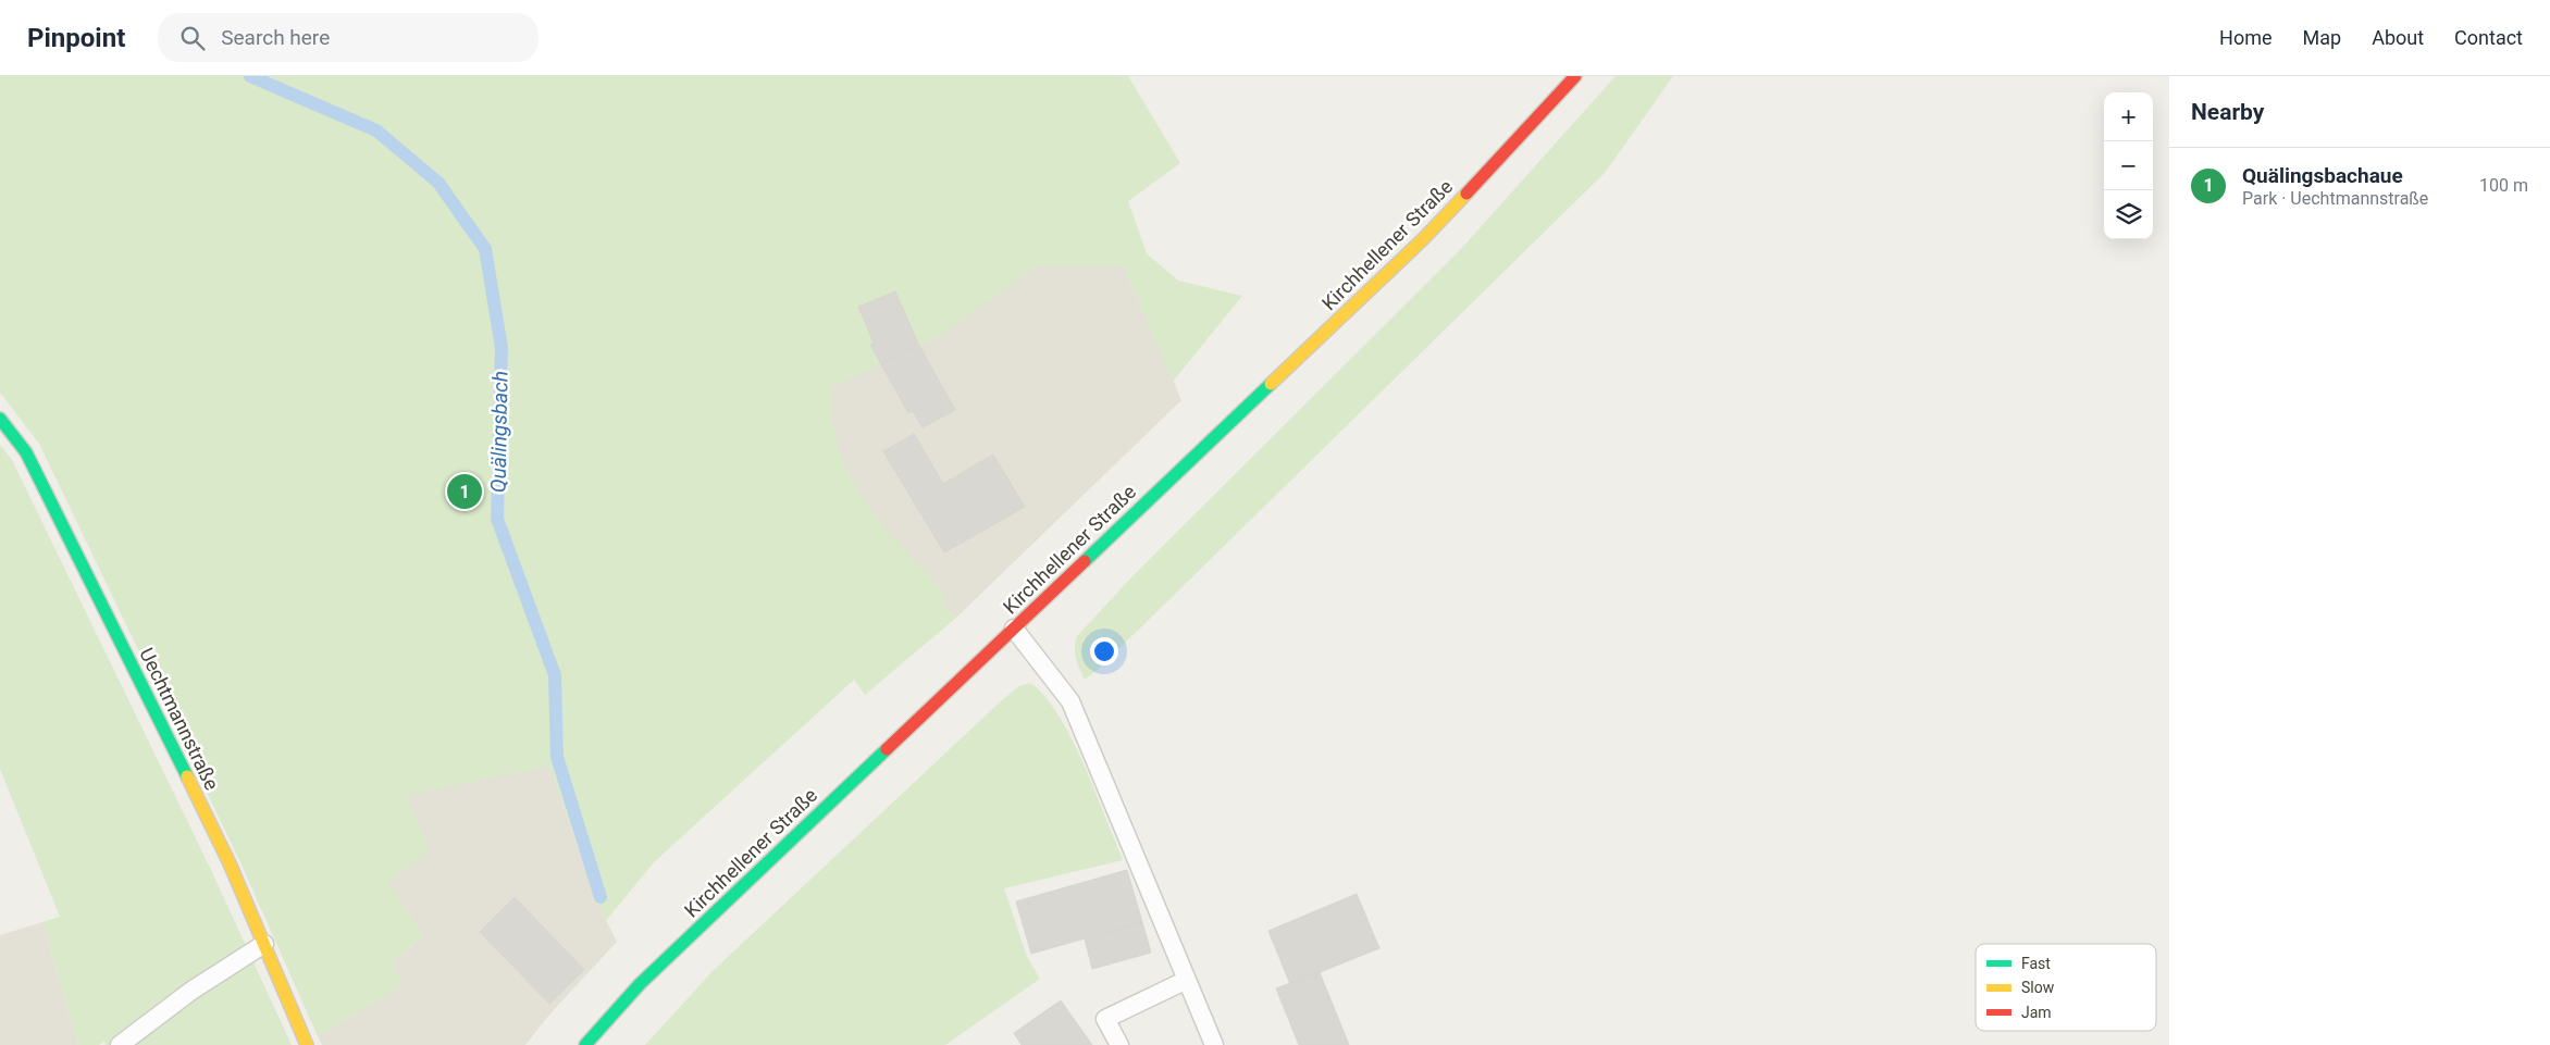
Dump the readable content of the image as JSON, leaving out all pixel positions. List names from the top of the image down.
{
  "streets": {
    "main road": ["Kirchhellener Straße", "Uechtmannstraße"]
  },
  "water": ["Quälingsbach"],
  "legend": ["Fast", "Slow", "Jam"],
  "page": {
    "header": "Pinpoint",
    "search": "Search here",
    "nav": [
      "Home",
      "Map",
      "About",
      "Contact"
    ],
    "heading": "Nearby",
    "map_buttons": ["+", "−"],
    "list": [
      {
        "mark": "1",
        "name": "Quälingsbachaue",
        "note": "Park · Uechtmannstraße",
        "value": "100 m"
      }
    ],
    "pins": "1"
  }
}
